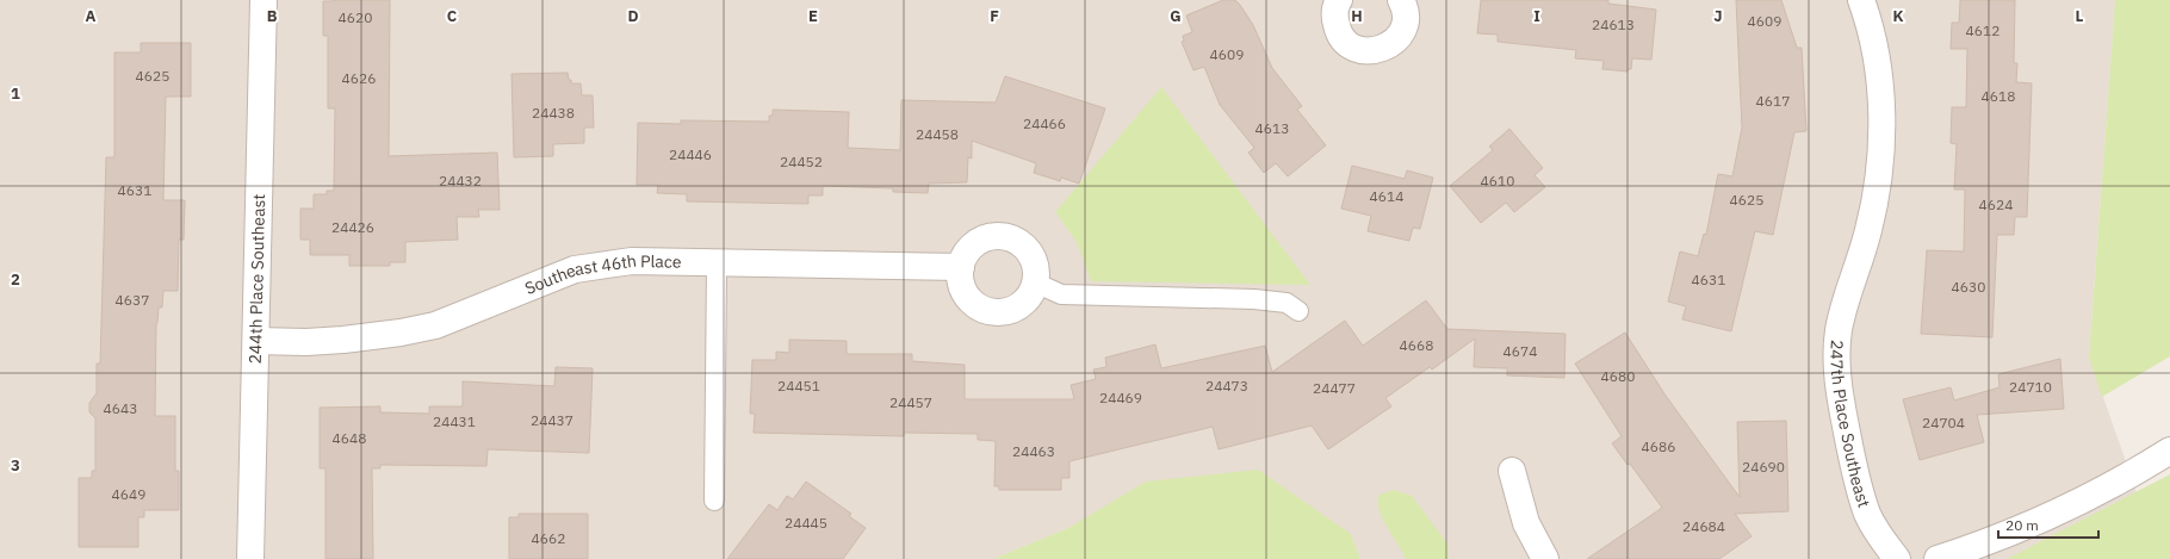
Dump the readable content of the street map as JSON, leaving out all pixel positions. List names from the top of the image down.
{
  "streets": {
    "street": ["Southeast 46th Place", "244th Place Southeast", "247th Place Southeast"]
  },
  "crossings": [
    ["Southeast 46th Place", "244th Place Southeast"]
  ],
  "house_numbers": [
    "4620",
    "4609",
    "24613",
    "4612",
    "4609",
    "4625",
    "4626",
    "4618",
    "4617",
    "24438",
    "24466",
    "4613",
    "24458",
    "24446",
    "24452",
    "24432",
    "4610",
    "4631",
    "4614",
    "4625",
    "4624",
    "24426",
    "4631",
    "4630",
    "4637",
    "4668",
    "4674",
    "4680",
    "24451",
    "24473",
    "24710",
    "24477",
    "24469",
    "24457",
    "4643",
    "24437",
    "24431",
    "24704",
    "4648",
    "4686",
    "24463",
    "24690",
    "4649",
    "24445",
    "24684",
    "4662"
  ],
  "scale_bar": "20 m",
  "grid": {
    "columns": [
      "A",
      "B",
      "C",
      "D",
      "E",
      "F",
      "G",
      "H",
      "I",
      "J",
      "K",
      "L"
    ],
    "rows": ["1", "2", "3"]
  }
}
